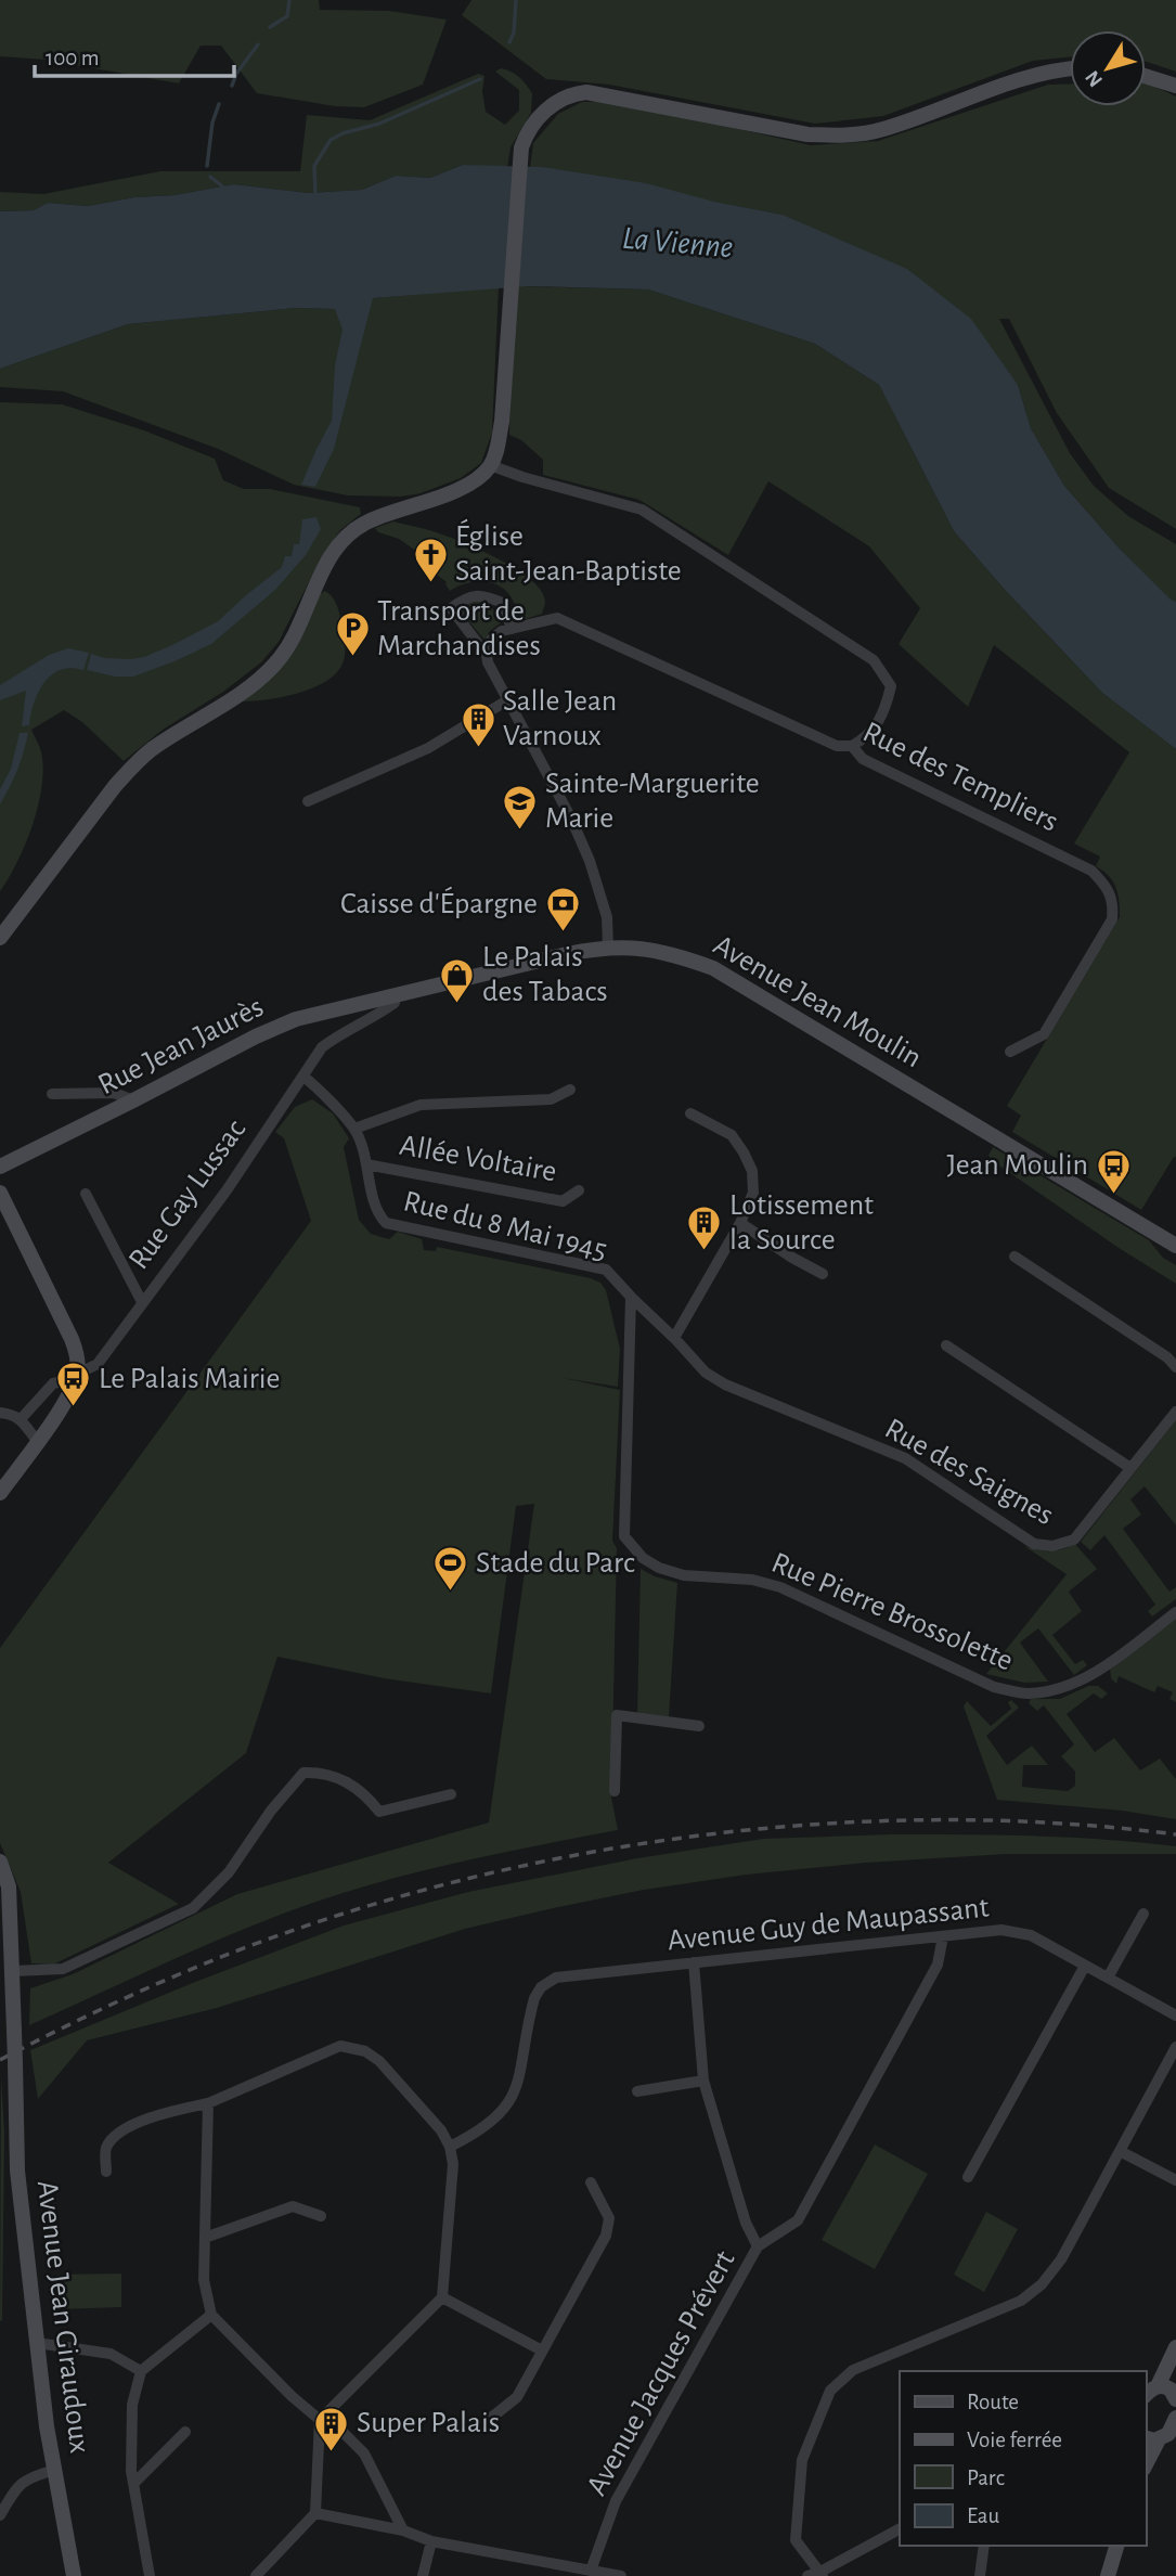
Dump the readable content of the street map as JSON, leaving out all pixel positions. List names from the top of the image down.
{
  "streets": {
    "main road": [
      "Avenue Jean Moulin",
      "Rue Jean Jaurès",
      "Rue Gay Lussac",
      "Avenue Jean Giraudoux"
    ],
    "street": [
      "Rue des Templiers",
      "Allée Voltaire",
      "Rue du 8 Mai 1945",
      "Rue des Saignes",
      "Rue Pierre Brossolette",
      "Avenue Guy de Maupassant",
      "Avenue Jacques Prévert"
    ]
  },
  "crossings": [
    ["Avenue Jean Moulin", "Rue Jean Jaurès"],
    ["Avenue Jean Moulin", "Rue Gay Lussac"],
    ["Rue Jean Jaurès", "Rue Gay Lussac"],
    ["Allée Voltaire", "Rue du 8 Mai 1945"],
    ["Rue Gay Lussac", "Rue du 8 Mai 1945"],
    ["Rue du 8 Mai 1945", "Rue des Saignes"],
    ["Rue du 8 Mai 1945", "Rue Pierre Brossolette"],
    ["Avenue Guy de Maupassant", "Avenue Jacques Prévert"]
  ],
  "water": ["La Vienne"],
  "places": {
    "church": ["Église Saint-Jean-Baptiste"],
    "parking": ["Transport de Marchandises"],
    "building": ["Salle Jean Varnoux", "Lotissement la Source", "Super Palais"],
    "school or university": ["Sainte-Marguerite Marie"],
    "bank": ["Caisse d'Épargne"],
    "shop": ["Le Palais des Tabacs"],
    "bus stop": ["Jean Moulin", "Le Palais Mairie"],
    "sports": ["Stade du Parc"]
  },
  "legend": [
    "Route",
    "Voie ferrée",
    "Parc",
    "Eau"
  ],
  "scale_bar": "100 m",
  "north": "bottom left"
}
